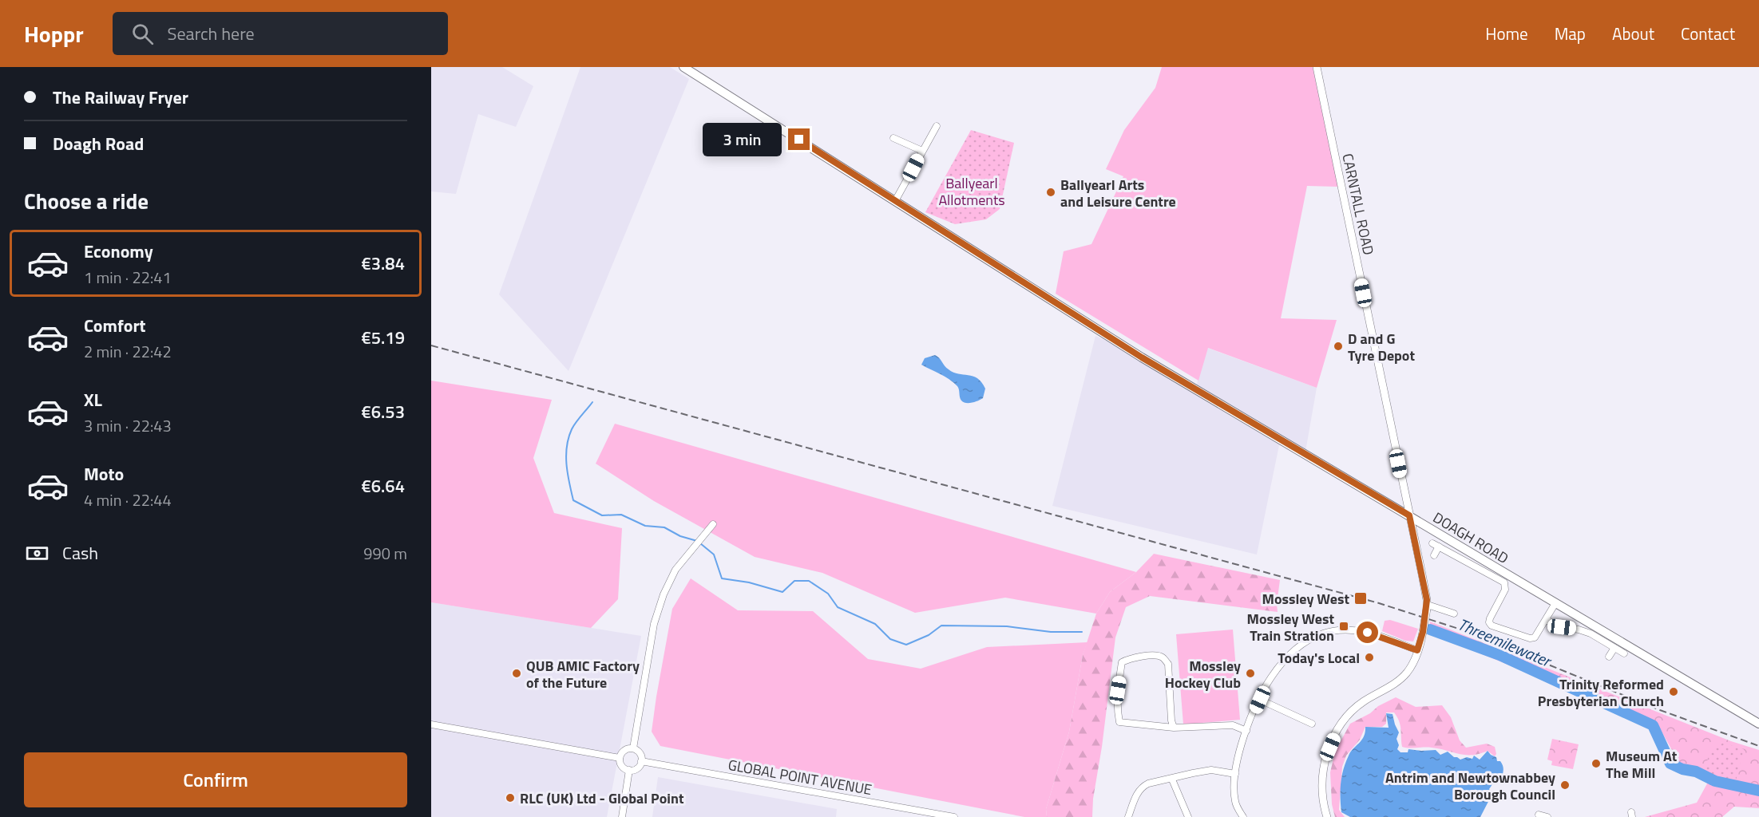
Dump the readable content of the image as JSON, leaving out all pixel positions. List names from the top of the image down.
{
  "streets": {
    "main road": ["DOAGH ROAD"],
    "street": ["CARNTALL ROAD", "GLOBAL POINT AVENUE"]
  },
  "crossings": [
    ["CARNTALL ROAD", "DOAGH ROAD"]
  ],
  "water": ["Threemilewater"],
  "parks": ["Ballyearl Allotments"],
  "places": {
    "other": [
      "Ballyearl Arts and Leisure Centre",
      "D and G Tyre Depot",
      "Today's Local",
      "QUB AMIC Factory of the Future",
      "Mossley Hockey Club",
      "Trinity Reformed Presbyterian Church",
      "Museum At The Mill",
      "Antrim and Newtownabbey Borough Council",
      "RLC (UK) Ltd - Global Point"
    ],
    "transit": ["Mossley West", "Mossley West Train Stration"]
  },
  "page": {
    "header": "Hoppr",
    "search": "Search here",
    "nav": [
      "Home",
      "Map",
      "About",
      "Contact"
    ],
    "banner": ["The Railway Fryer", "Doagh Road"],
    "bubble": "3 min",
    "heading": "Choose a ride",
    "list": [
      {
        "name": "Economy",
        "note": "1 min · 22:41",
        "value": "€3.84"
      },
      {
        "name": "Comfort",
        "note": "2 min · 22:42",
        "value": "€5.19"
      },
      {
        "name": "XL",
        "note": "3 min · 22:43",
        "value": "€6.53"
      },
      {
        "name": "Moto",
        "note": "4 min · 22:44",
        "value": "€6.64"
      }
    ],
    "pay": ["Cash", "990 m"],
    "buttons": "Confirm"
  }
}
